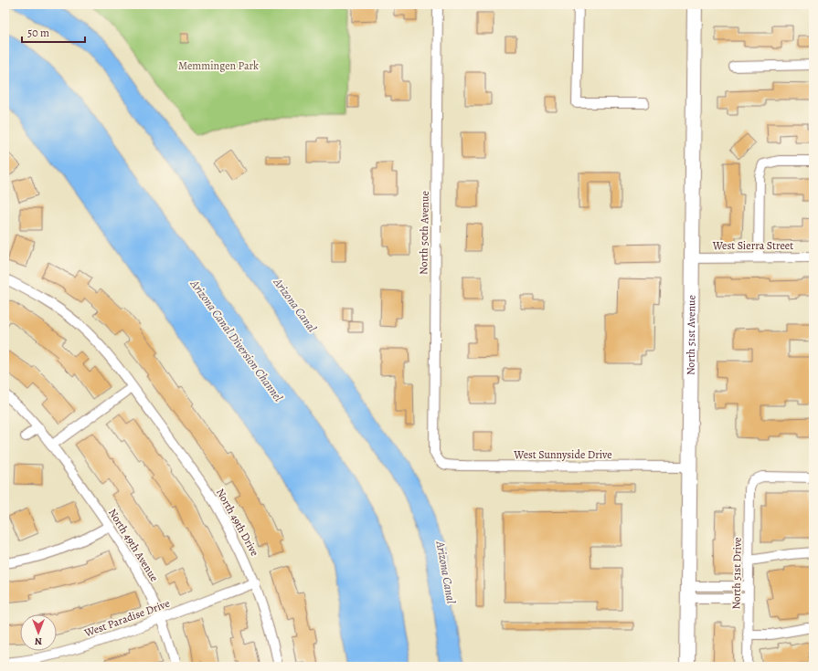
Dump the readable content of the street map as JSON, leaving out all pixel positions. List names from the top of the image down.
{
  "streets": {
    "main road": ["North 51st Avenue"],
    "street": [
      "North 50th Avenue",
      "West Sierra Street",
      "West Sunnyside Drive",
      "North 49th Drive",
      "North 49th Avenue",
      "North 51st Drive",
      "West Paradise Drive"
    ]
  },
  "crossings": [
    ["North 50th Avenue", "West Sunnyside Drive"],
    ["West Sierra Street", "North 51st Avenue"],
    ["North 51st Avenue", "West Sunnyside Drive"],
    ["North 49th Drive", "West Paradise Drive"],
    ["North 49th Avenue", "West Paradise Drive"]
  ],
  "water": ["Arizona Canal", "Arizona Canal Diversion Channel"],
  "parks": ["Memmingen Park"],
  "scale_bar": "50 m",
  "north": "bottom"
}
